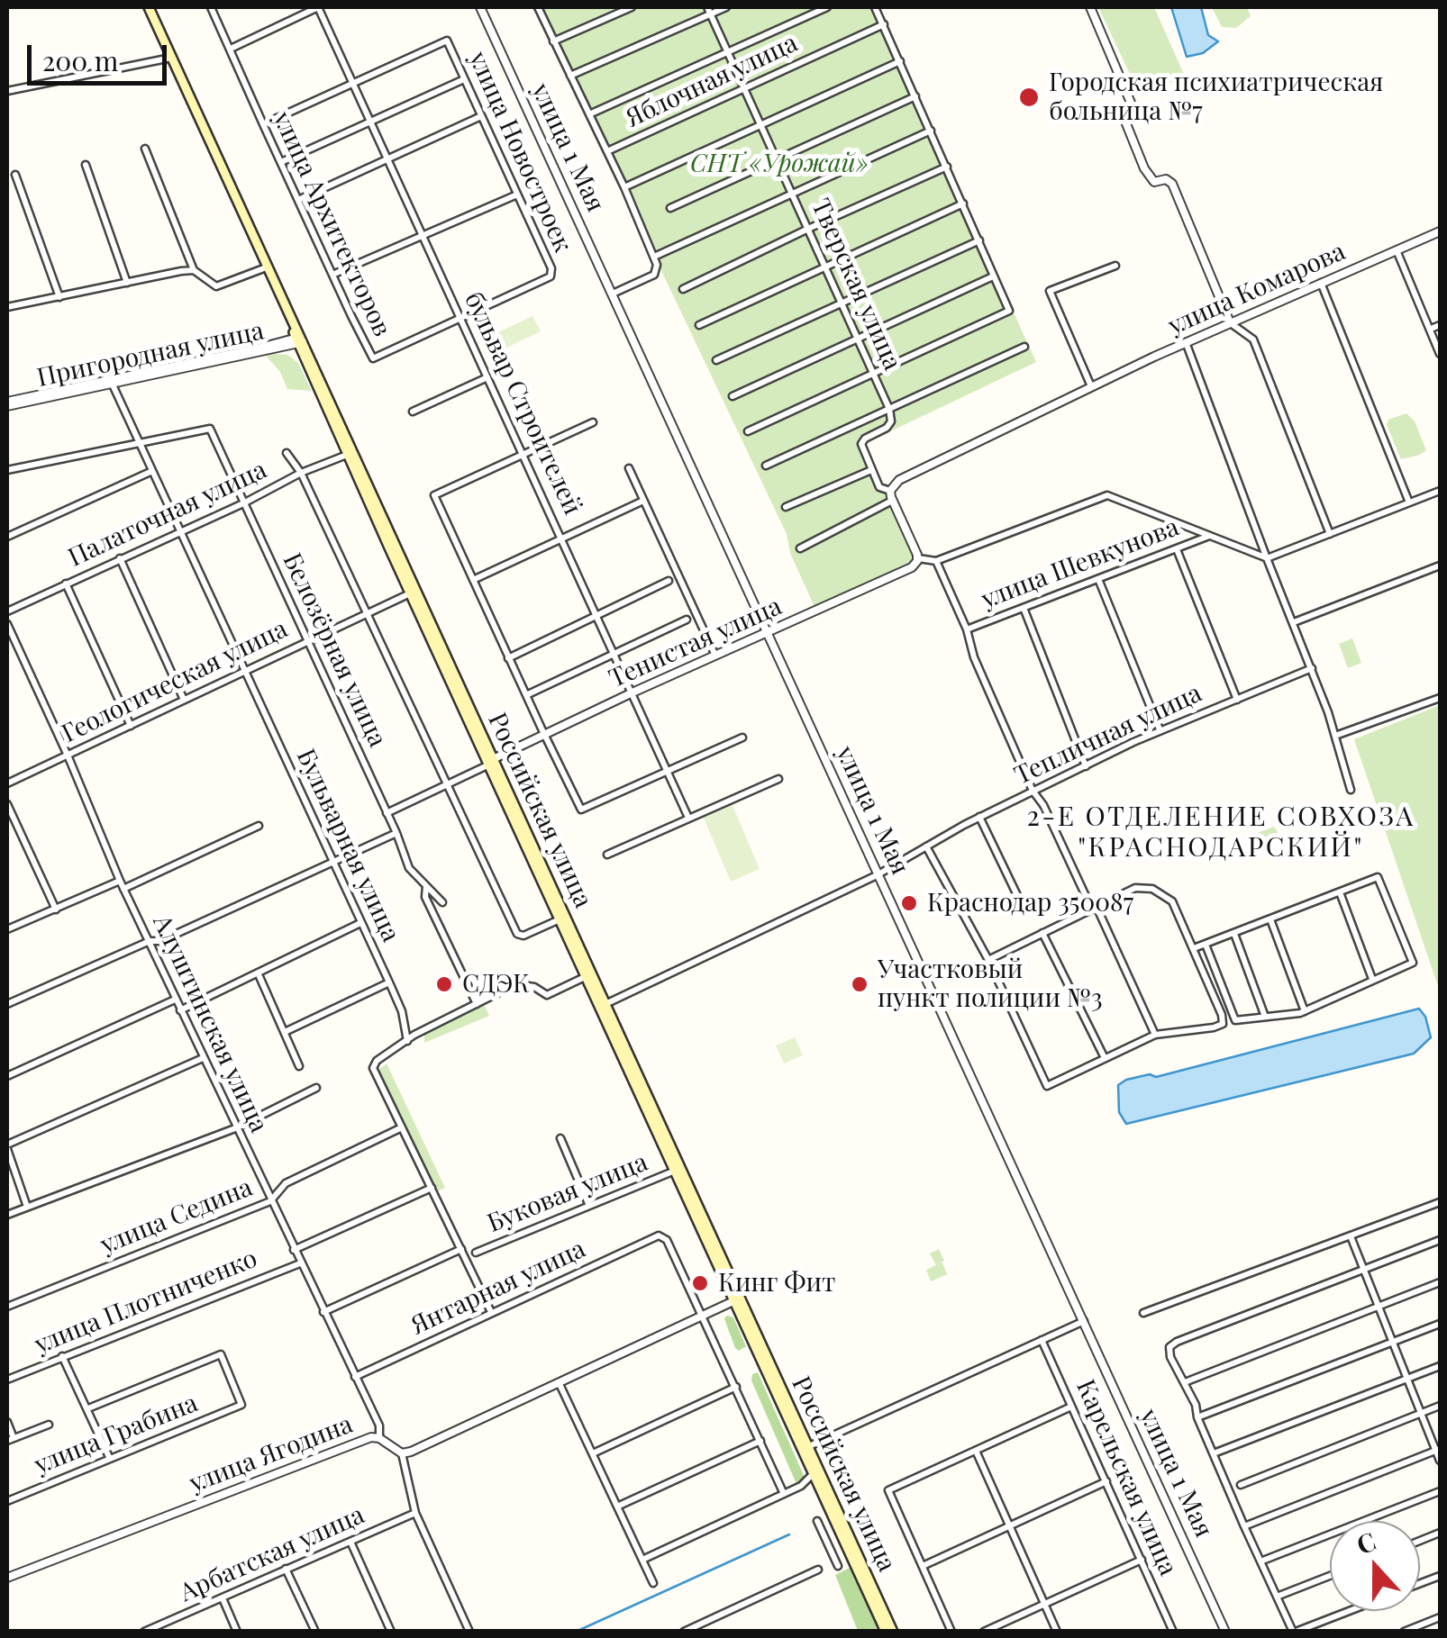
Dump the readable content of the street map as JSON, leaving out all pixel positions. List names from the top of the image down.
{
  "streets": {
    "main road": ["Российская улица"],
    "street": [
      "Яблочная улица",
      "улица 1 Мая",
      "улица Новостроек",
      "улица Архитекторов",
      "Тверская улица",
      "улица Комарова",
      "Пригородная улица",
      "бульвар Строителей",
      "Палаточная улица",
      "улица Шевкунова",
      "Тенистая улица",
      "Белозёрная улица",
      "Геологическая улица",
      "Тепличная улица",
      "Бульварная улица",
      "Алуштинская улица",
      "Буковая улица",
      "улица Седина",
      "Янтарная улица",
      "улица Плотниченко",
      "улица Грабина",
      "улица Ягодина",
      "Карельская улица",
      "Арбатская улица"
    ]
  },
  "crossings": [
    ["Яблочная улица", "Тверская улица"],
    ["улица 1 Мая", "Тенистая улица"],
    ["улица 1 Мая", "Тепличная улица"],
    ["улица Новостроек", "улица Архитекторов"],
    ["улица Новостроек", "бульвар Строителей"],
    ["улица Архитекторов", "бульвар Строителей"],
    ["Пригородная улица", "Российская улица"],
    ["Пригородная улица", "Бульварная улица"],
    ["бульвар Строителей", "Тенистая улица"],
    ["Палаточная улица", "Белозёрная улица"],
    ["Палаточная улица", "Российская улица"],
    ["Палаточная улица", "Бульварная улица"],
    ["Тенистая улица", "Российская улица"],
    ["Белозёрная улица", "Геологическая улица"],
    ["Белозёрная улица", "Бульварная улица"],
    ["Геологическая улица", "Российская улица"],
    ["Геологическая улица", "Бульварная улица"],
    ["Геологическая улица", "Алуштинская улица"],
    ["Тепличная улица", "Российская улица"],
    ["Российская улица", "Буковая улица"],
    ["Алуштинская улица", "Буковая улица"],
    ["Алуштинская улица", "улица Седина"],
    ["Алуштинская улица", "Янтарная улица"],
    ["Алуштинская улица", "улица Плотниченко"],
    ["Алуштинская улица", "улица Ягодина"]
  ],
  "districts": ["2-Е ОТДЕЛЕНИЕ СОВХОЗА \"КРАСНОДАРСКИЙ\""],
  "parks": ["СНТ «Урожай»"],
  "places": [
    "Городская психиатрическая больница №7",
    "Краснодар 350087",
    "СДЭК",
    "Участковый пункт полиции №3",
    "Кинг Фит"
  ],
  "scale_bar": "200 m",
  "north": "top"
}
